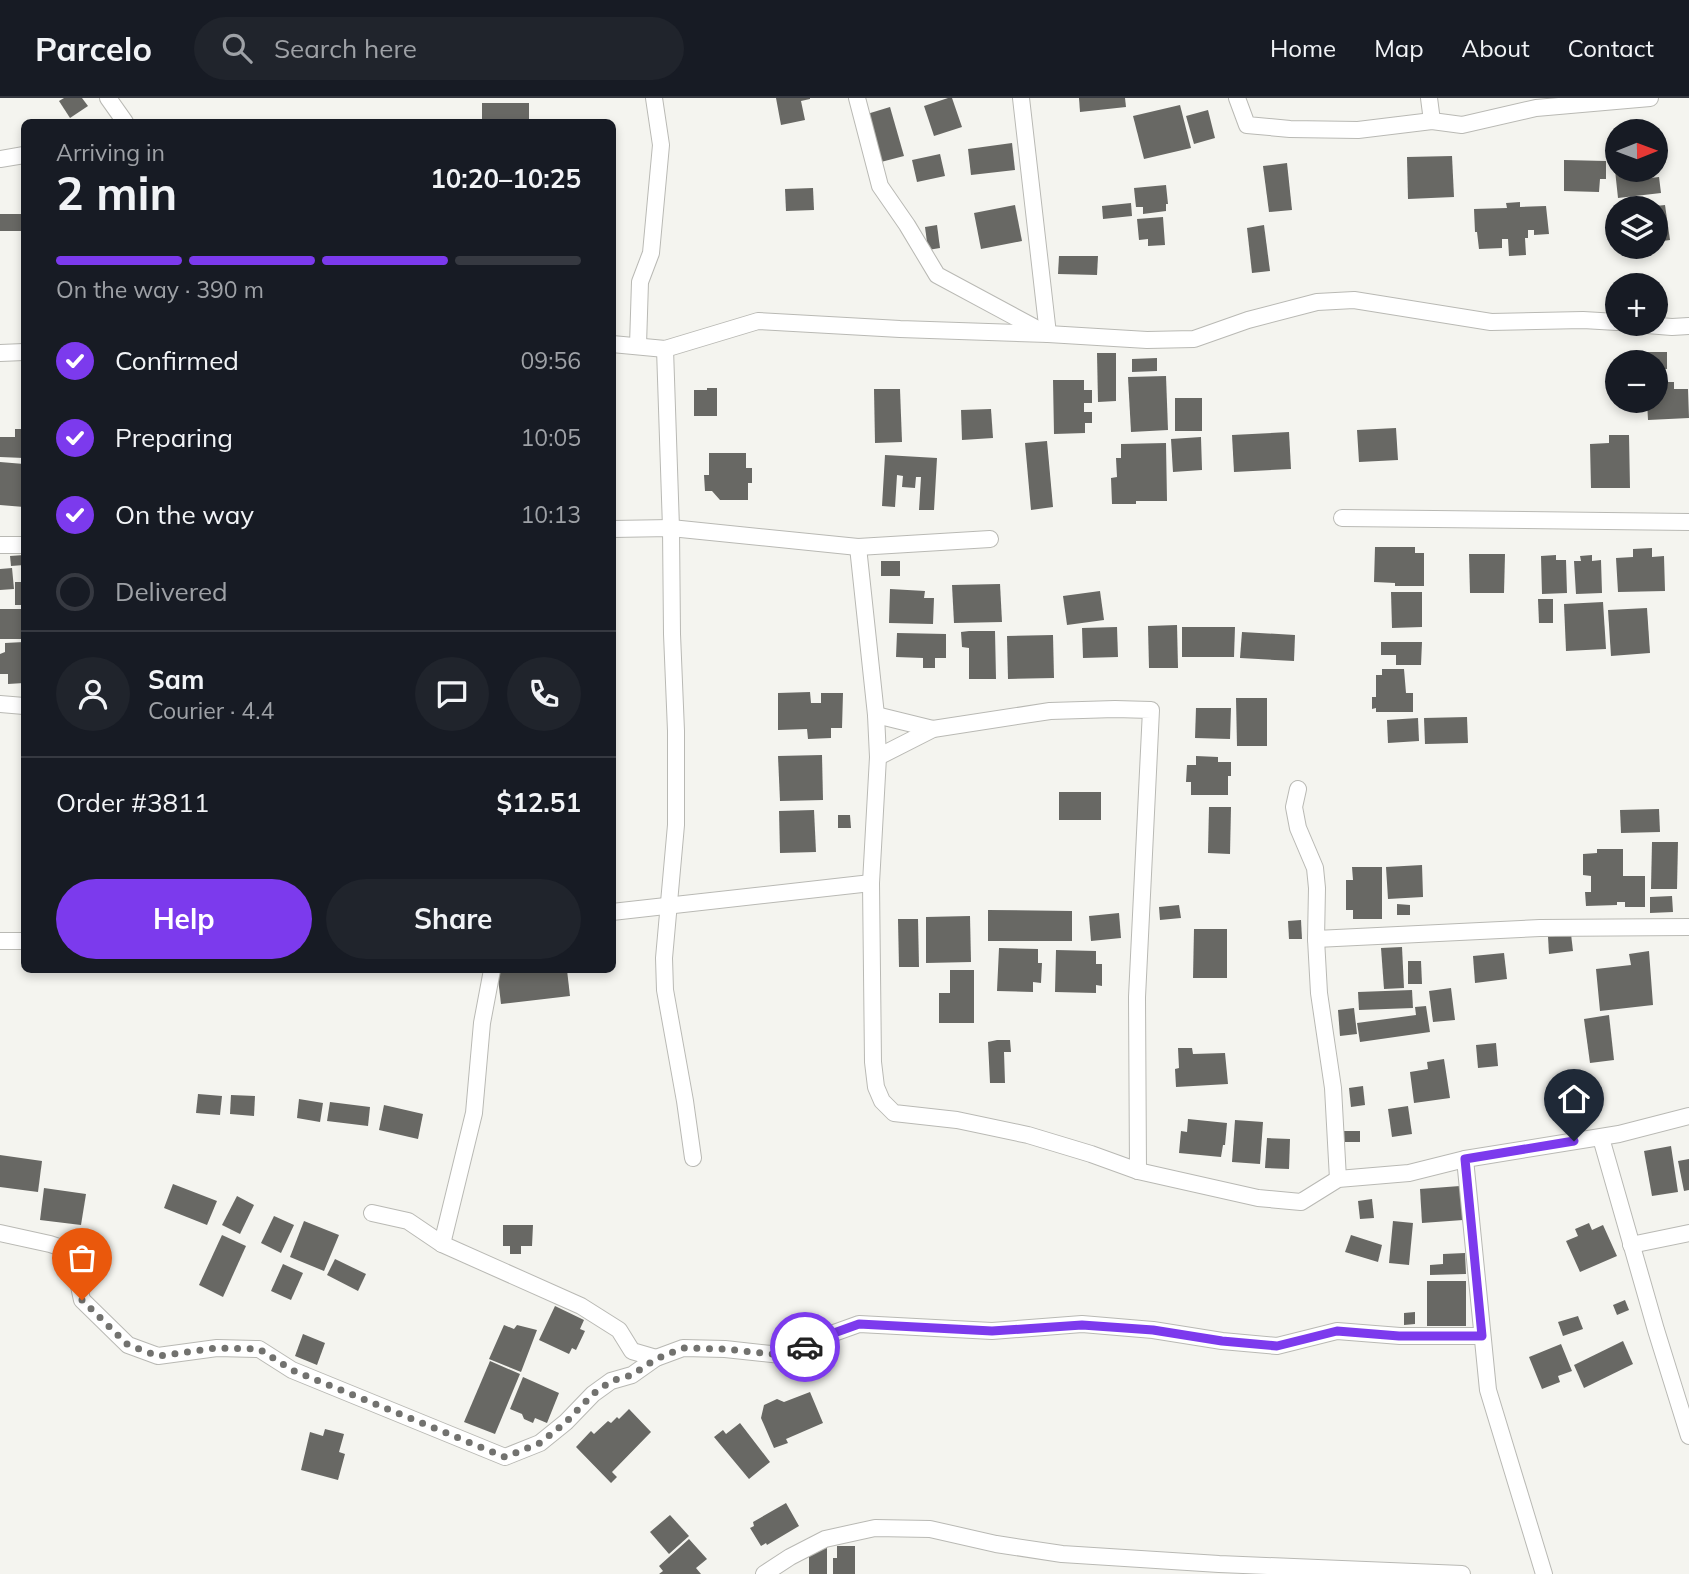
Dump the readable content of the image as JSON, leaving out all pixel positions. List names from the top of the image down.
{
  "north": "right",
  "page": {
    "header": "Parcelo",
    "search": "Search here",
    "nav": [
      "Home",
      "Map",
      "About",
      "Contact"
    ],
    "map_buttons": ["+", "−"],
    "heading": ["2 min", "Arriving in", "10:20–10:25"],
    "panel": [
      "Sam",
      "Courier · 4.4",
      "Order #3811",
      "$12.51"
    ],
    "bar": "On the way · 390 m",
    "list": [
      ["Confirmed", "09:56"],
      ["Preparing", "10:05"],
      ["On the way", "10:13"],
      "Delivered"
    ],
    "buttons": ["Help", "Share"]
  }
}
